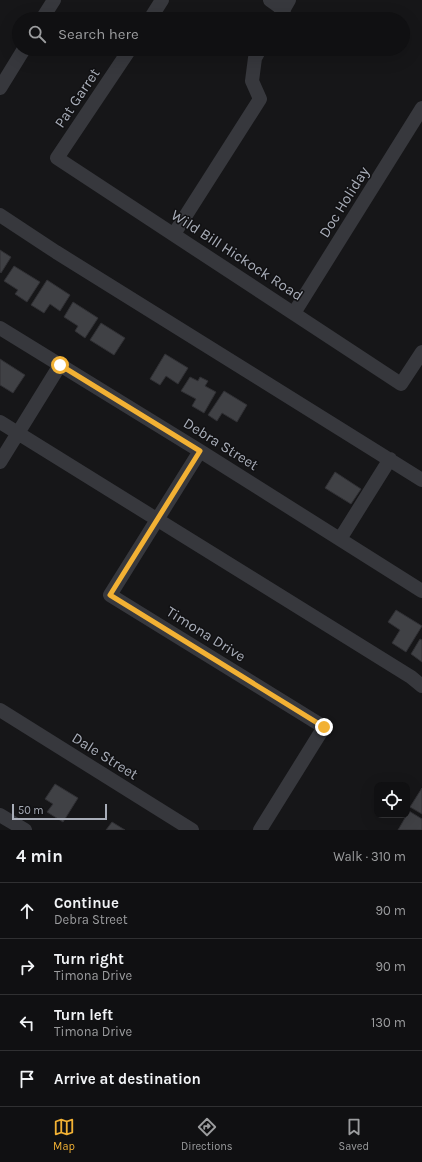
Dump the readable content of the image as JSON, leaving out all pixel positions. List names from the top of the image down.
{
  "streets": {
    "street": [
      "Pat Garret",
      "Doc Holiday",
      "Wild Bill Hickock Road",
      "Debra Street",
      "Timona Drive",
      "Dale Street"
    ]
  },
  "crossings": [
    ["Pat Garret", "Wild Bill Hickock Road"],
    ["Doc Holiday", "Wild Bill Hickock Road"],
    ["Debra Street", "Timona Drive"]
  ],
  "scale_bar": "50 m",
  "page": {
    "search": "Search here",
    "scale": "50 m",
    "heading": ["4 min", "Walk · 310 m"],
    "list": [
      ["Continue", "Debra Street", "90 m"],
      ["Turn right", "Timona Drive", "90 m"],
      ["Turn left", "Timona Drive", "130 m"],
      "Arrive at destination"
    ],
    "nav": ["Map", "Directions", "Saved"]
  }
}
